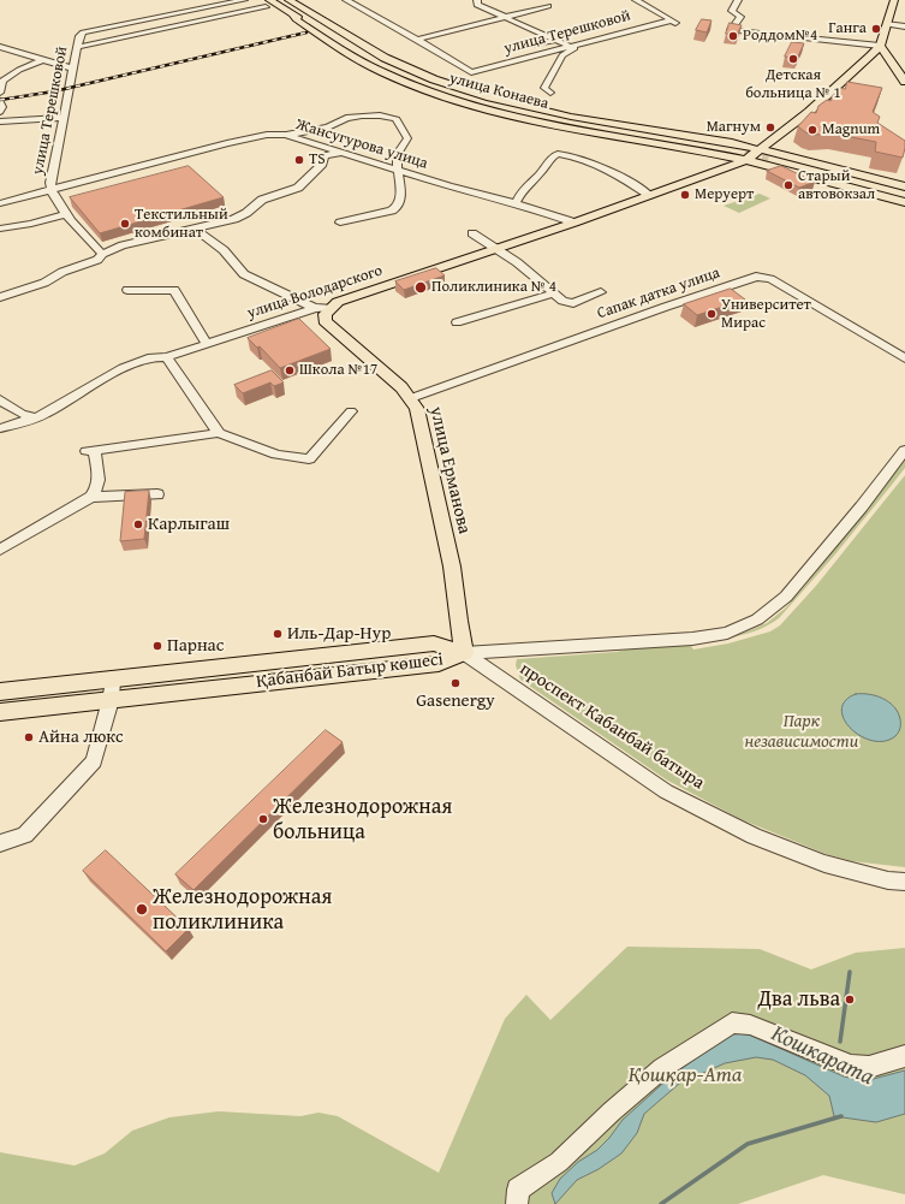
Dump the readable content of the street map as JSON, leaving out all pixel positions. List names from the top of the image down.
{
  "streets": {
    "main road": [
      "улица Конаева",
      "улица Володарского",
      "улица Ерманова",
      "Қабанбай Батыр көшесі"
    ],
    "street": [
      "улица Терешковой",
      "Жансугурова улица",
      "Сапак датка улица",
      "проспект Кабанбай батыра"
    ]
  },
  "crossings": [
    ["улица Терешковой", "Жансугурова улица"],
    ["улица Конаева", "улица Володарского"],
    ["Жансугурова улица", "улица Володарского"],
    ["улица Володарского", "улица Ерманова"],
    ["Сапак датка улица", "улица Ерманова"],
    ["улица Ерманова", "Қабанбай Батыр көшесі"],
    ["улица Ерманова", "проспект Кабанбай батыра"],
    ["Қабанбай Батыр көшесі", "проспект Кабанбай батыра"]
  ],
  "water": ["Кошкарата"],
  "parks": ["Парк независимости", "Қошқар-Ата"],
  "places": [
    "Ганга",
    "Роддом№4",
    "Детская больница № 1",
    "Магнум",
    "Magnum",
    "TS",
    "Старый автовокзал",
    "Меруерт",
    "Текстильный комбинат",
    "Поликлиника № 4",
    "Университет Мирас",
    "Школа №17",
    "Карлыгаш",
    "Иль-Дар-Нур",
    "Парнас",
    "Gasenergy",
    "Айна люкс",
    "Железнодорожная больница",
    "Железнодорожная поликлиника",
    "Два льва"
  ]
}
